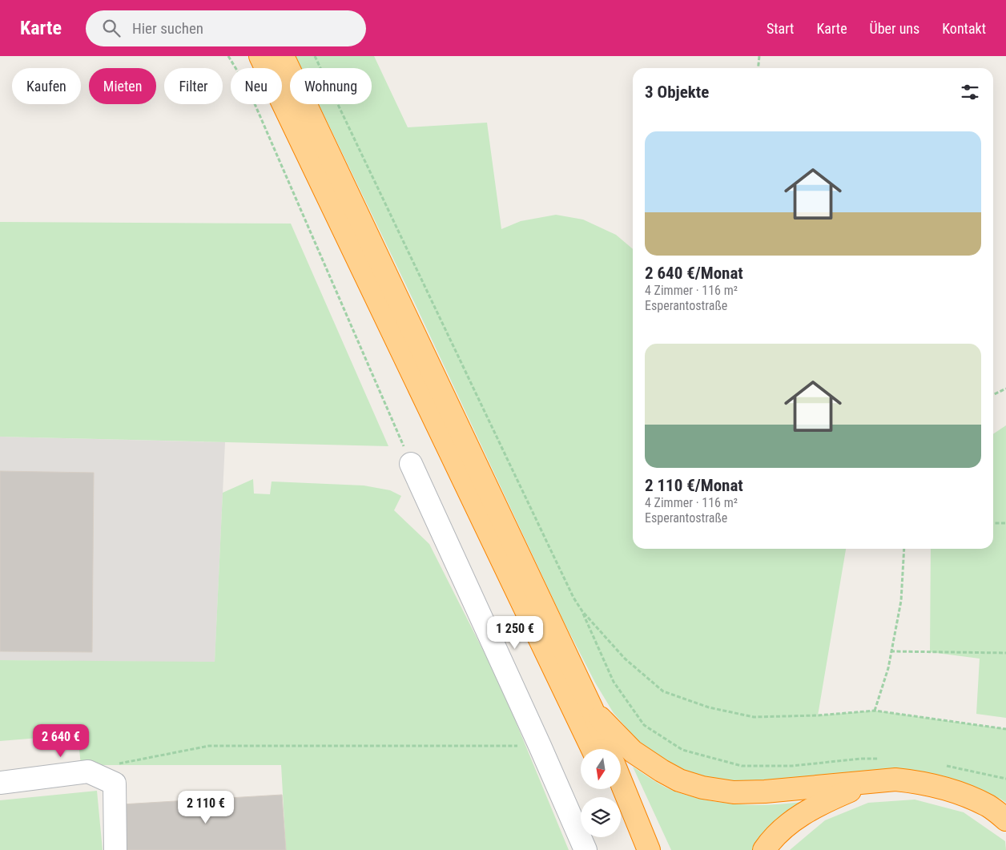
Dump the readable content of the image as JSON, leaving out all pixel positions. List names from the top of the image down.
{
  "north": "bottom",
  "page": {
    "header": "Karte",
    "search": "Hier suchen",
    "nav": [
      "Start",
      "Karte",
      "Über uns",
      "Kontakt"
    ],
    "chip": [
      "Kaufen",
      "Mieten",
      "Filter",
      "Neu",
      "Wohnung"
    ],
    "heading": "3 Objekte",
    "list": [
      {
        "name": "2 640 €/Monat",
        "note": "4 Zimmer · 116 m² · Esperantostraße"
      },
      {
        "name": "2 110 €/Monat",
        "note": "4 Zimmer · 116 m² · Esperantostraße"
      }
    ],
    "price": ["1 250 €", "2 640 €", "2 110 €"]
  }
}
